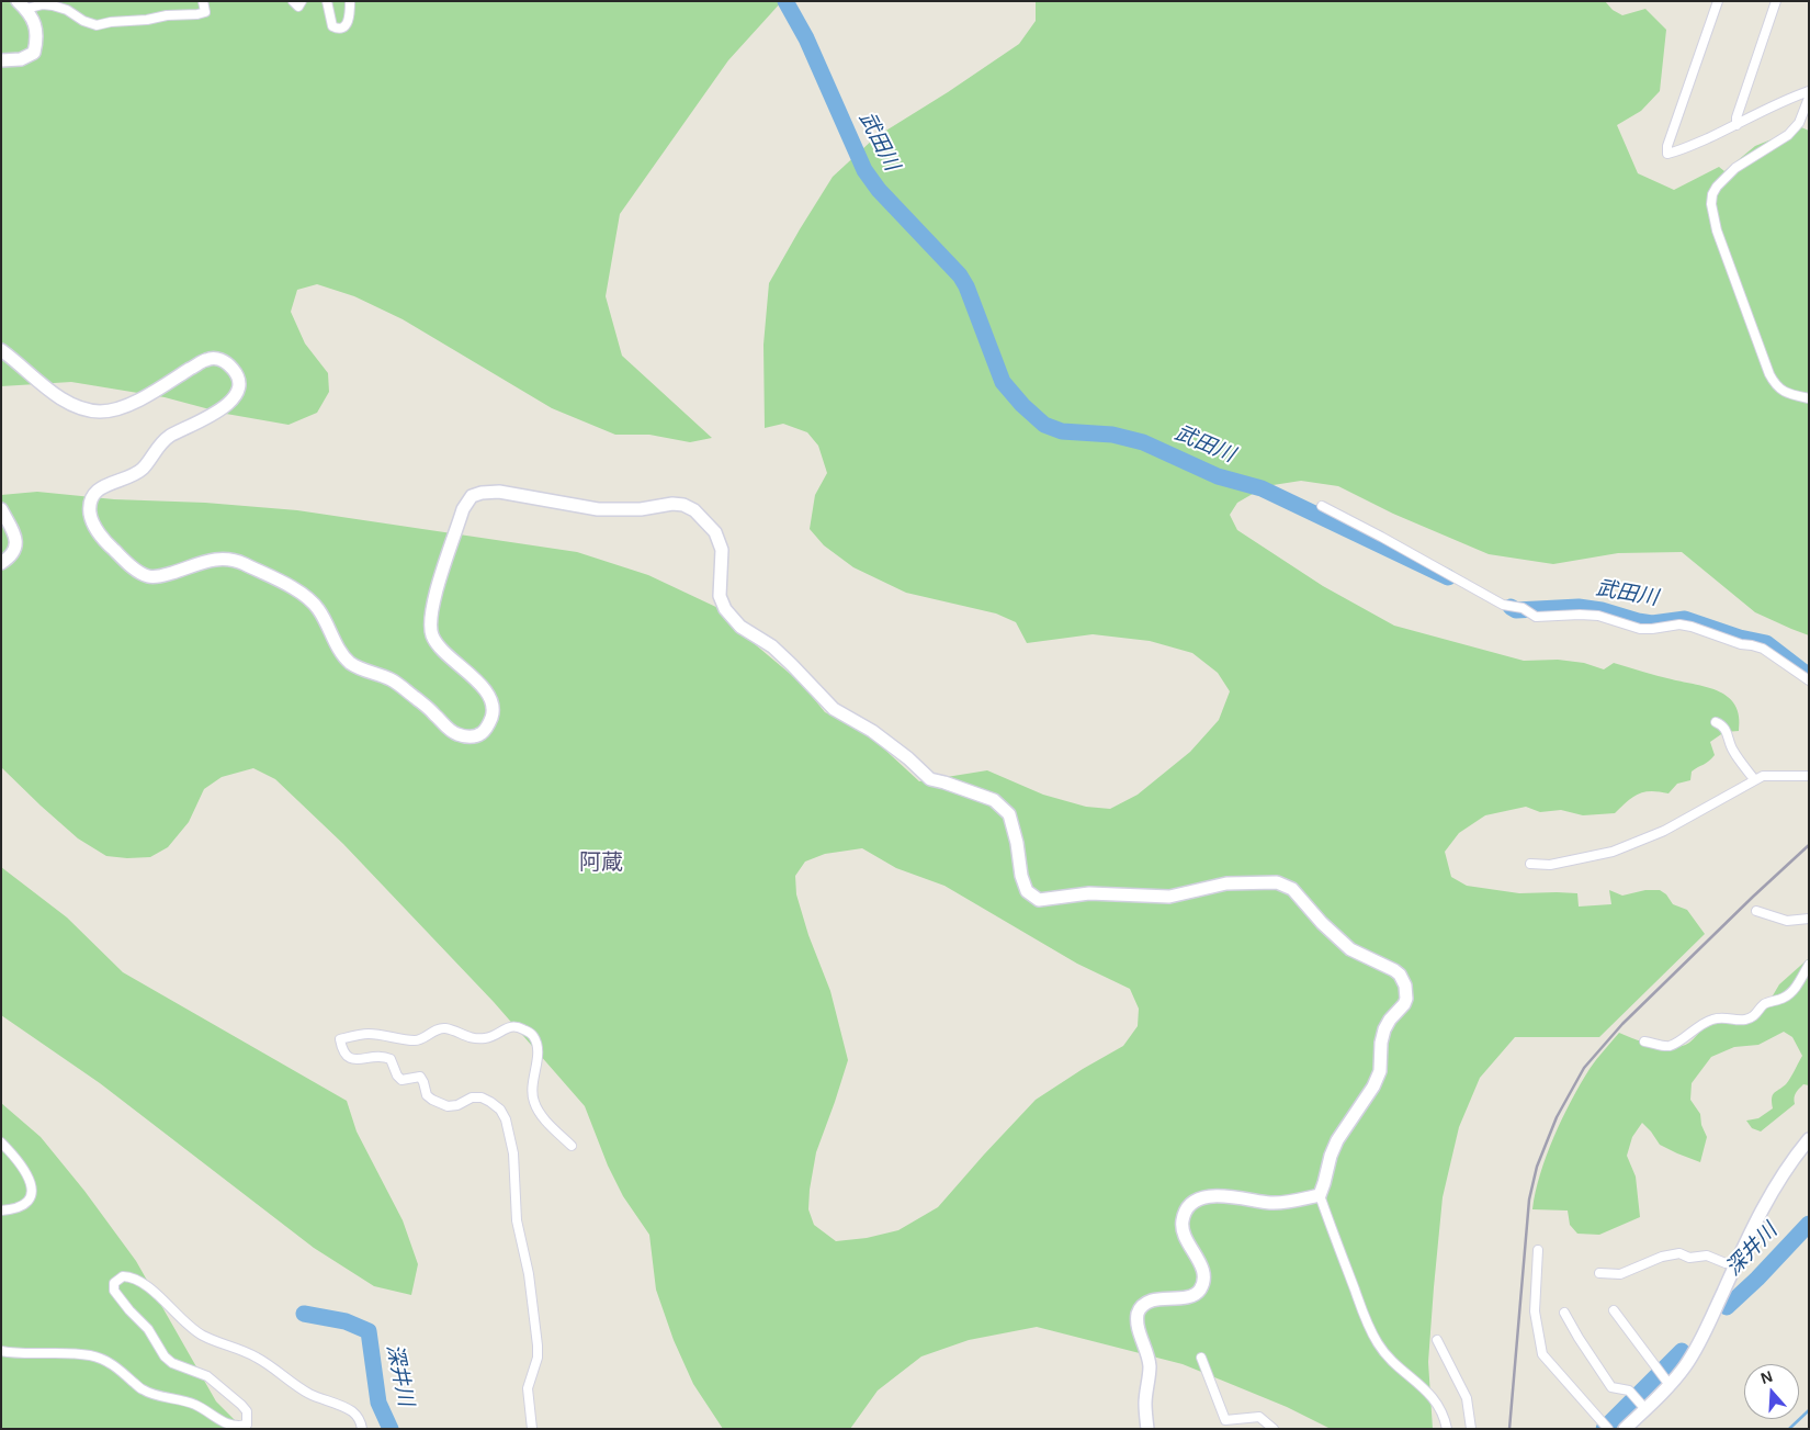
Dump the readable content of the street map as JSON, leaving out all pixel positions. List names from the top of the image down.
{
  "districts": ["阿蔵"],
  "water": ["武田川", "深井川"],
  "north": "top"
}
